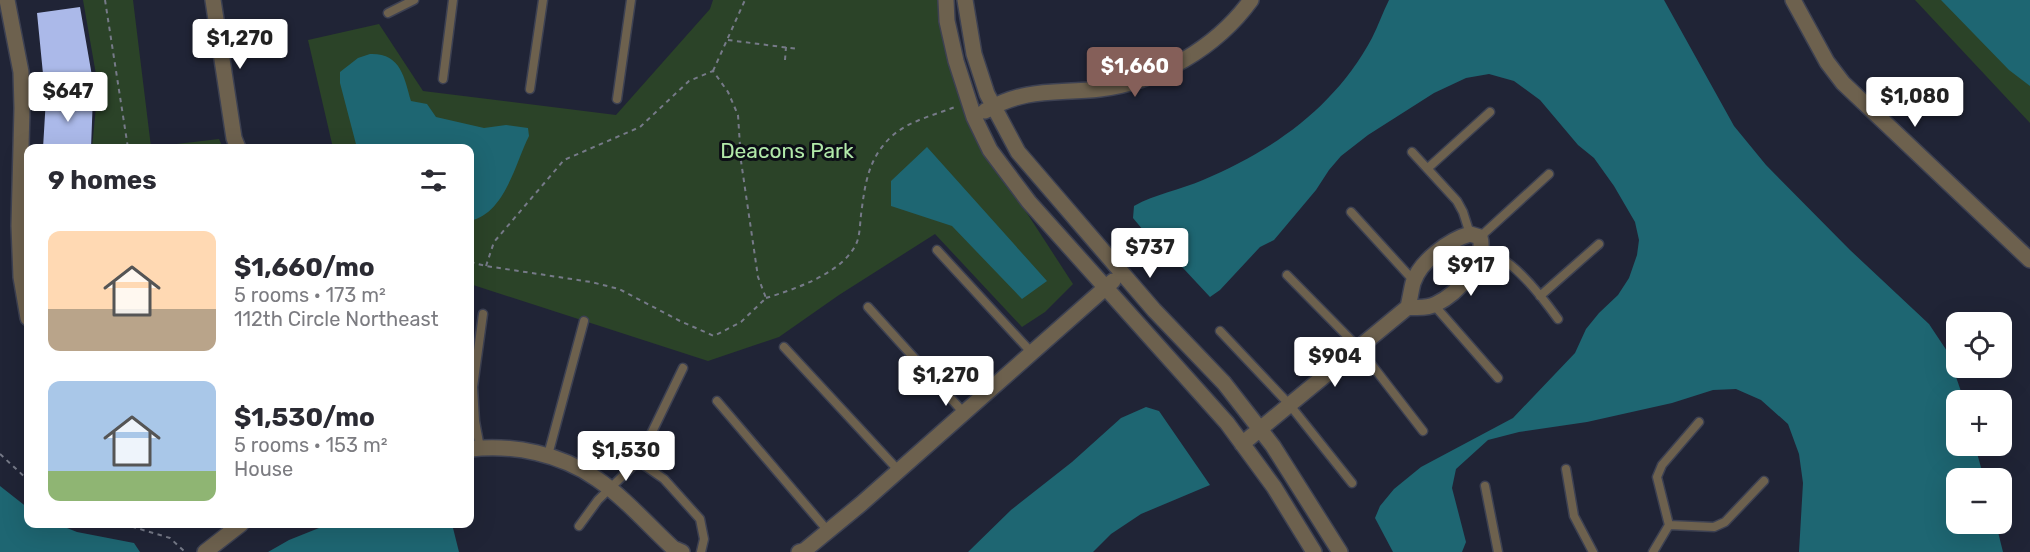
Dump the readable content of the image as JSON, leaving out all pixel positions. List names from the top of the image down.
{
  "parks": ["Deacons Park"],
  "page": {
    "price": [
      "$1,270",
      "$1,660",
      "$647",
      "$1,080",
      "$737",
      "$917",
      "$904",
      "$1,270",
      "$1,530"
    ],
    "heading": "9 homes",
    "list": [
      {
        "name": "$1,660/mo",
        "note": "5 rooms · 173 m² · 112th Circle Northeast"
      },
      {
        "name": "$1,530/mo",
        "note": "5 rooms · 153 m² · House"
      }
    ],
    "map_buttons": ["+", "−"]
  }
}
